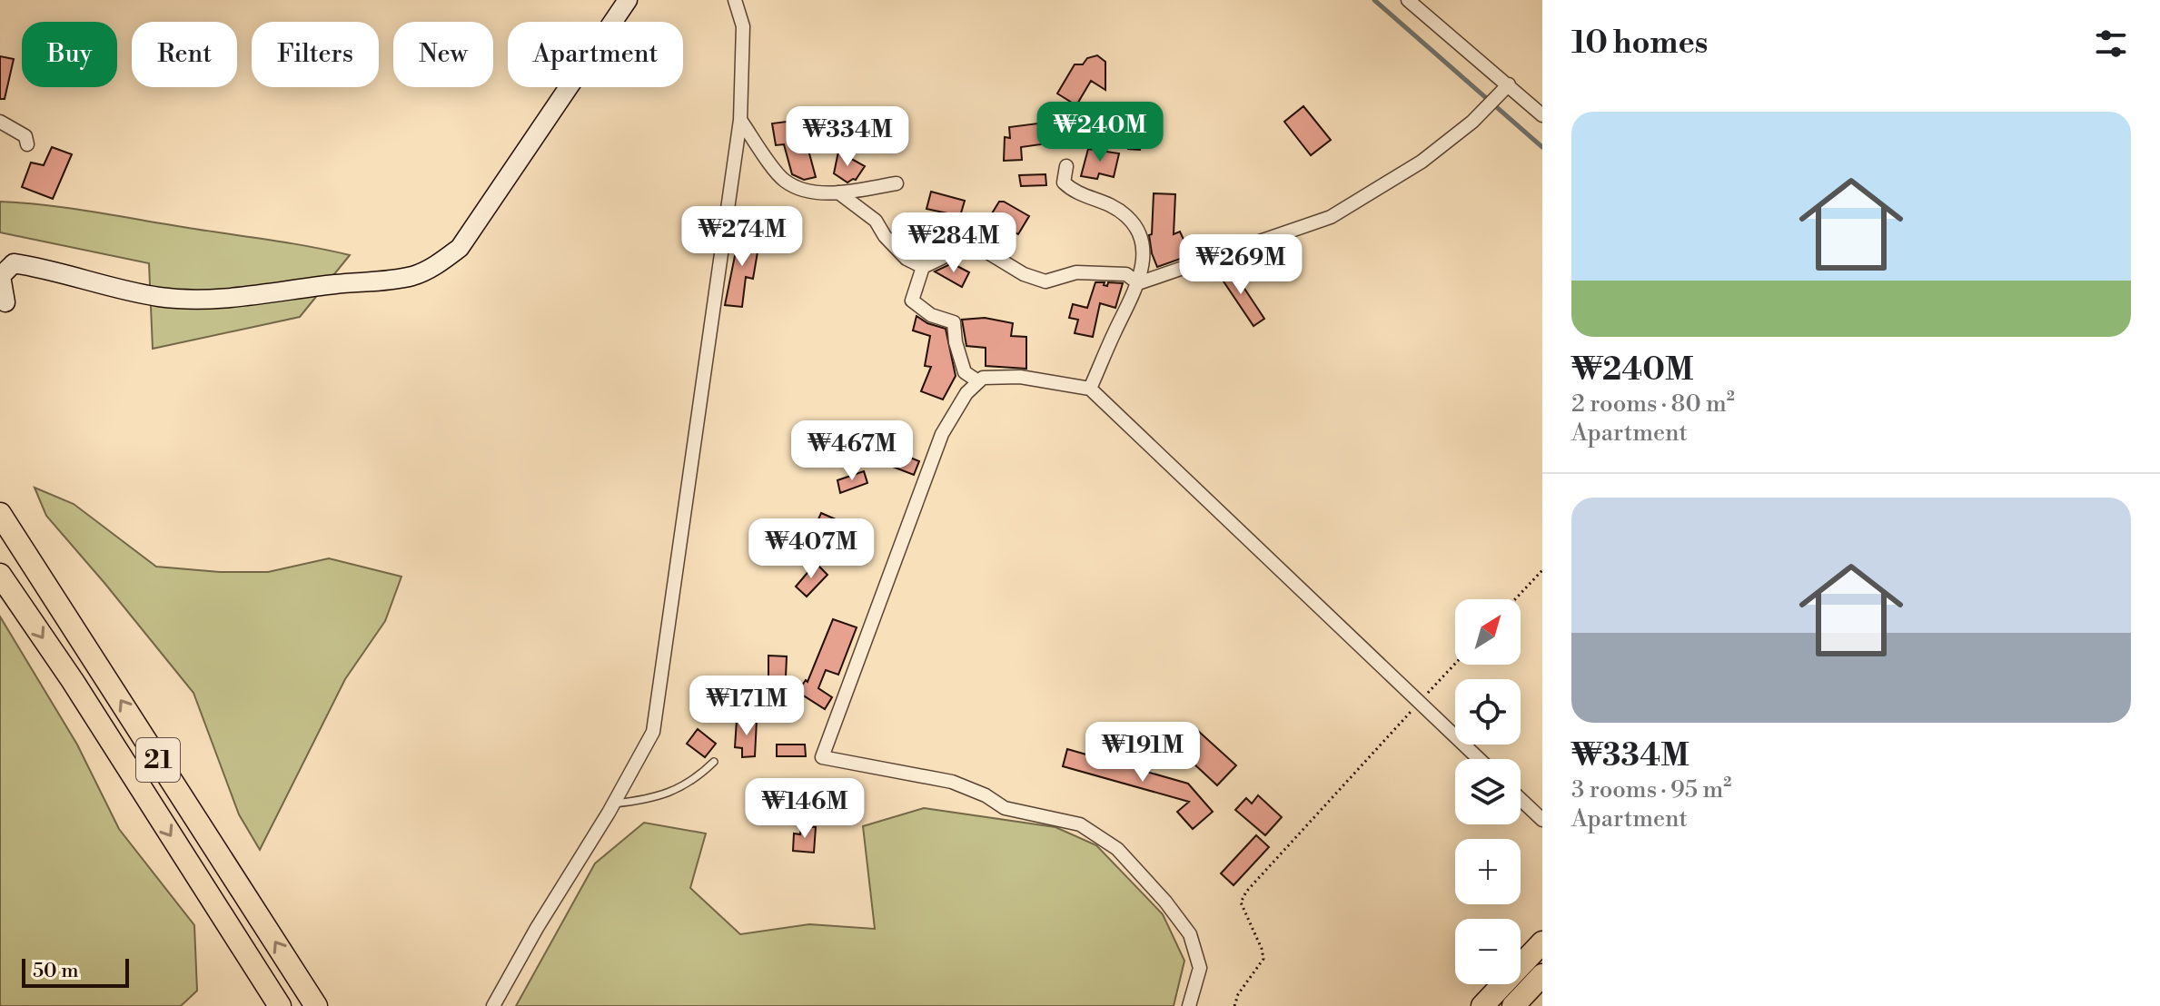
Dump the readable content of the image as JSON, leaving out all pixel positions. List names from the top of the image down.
{
  "streets": {
    "highway": ["21"]
  },
  "scale_bar": "50 m",
  "north": "top right",
  "page": {
    "heading": "10 homes",
    "chip": [
      "Buy",
      "Rent",
      "Filters",
      "New",
      "Apartment"
    ],
    "list": [
      {
        "name": "₩240M",
        "note": "2 rooms · 80 m² · Apartment"
      },
      {
        "name": "₩334M",
        "note": "3 rooms · 95 m² · Apartment"
      }
    ],
    "price": [
      "₩240M",
      "₩334M",
      "₩274M",
      "₩284M",
      "₩269M",
      "₩467M",
      "₩407M",
      "₩171M",
      "₩191M",
      "₩146M"
    ],
    "map_buttons": ["+", "−"],
    "scale": "50 m"
  }
}
